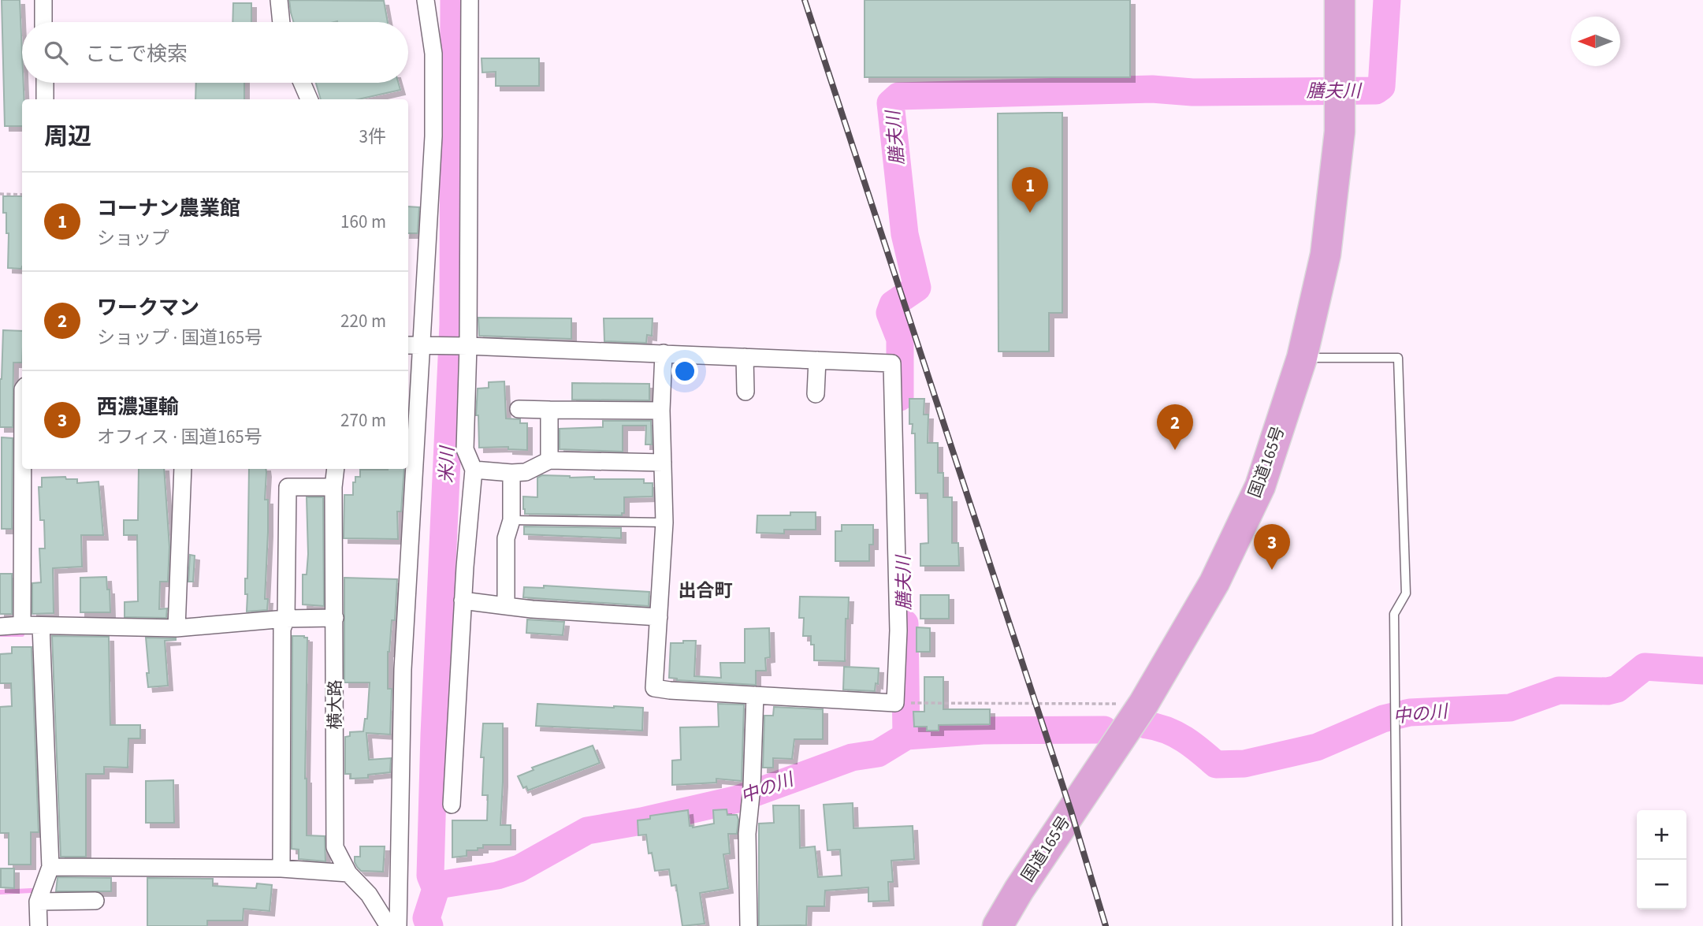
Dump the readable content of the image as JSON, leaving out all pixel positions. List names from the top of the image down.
{
  "streets": {
    "highway": ["国道165号"],
    "street": ["横大路"]
  },
  "districts": ["出合町"],
  "water": ["膳夫川", "米川", "中の川"],
  "north": "left",
  "page": {
    "search": "ここで検索",
    "heading": ["周辺", "3件"],
    "pins": ["1", "2", "3"],
    "list": [
      {
        "mark": "1",
        "name": "コーナン農業館",
        "note": "ショップ",
        "value": "160 m"
      },
      {
        "mark": "2",
        "name": "ワークマン",
        "note": "ショップ · 国道165号",
        "value": "220 m"
      },
      {
        "mark": "3",
        "name": "西濃運輸",
        "note": "オフィス · 国道165号",
        "value": "270 m"
      }
    ],
    "map_buttons": ["+", "−"]
  }
}
